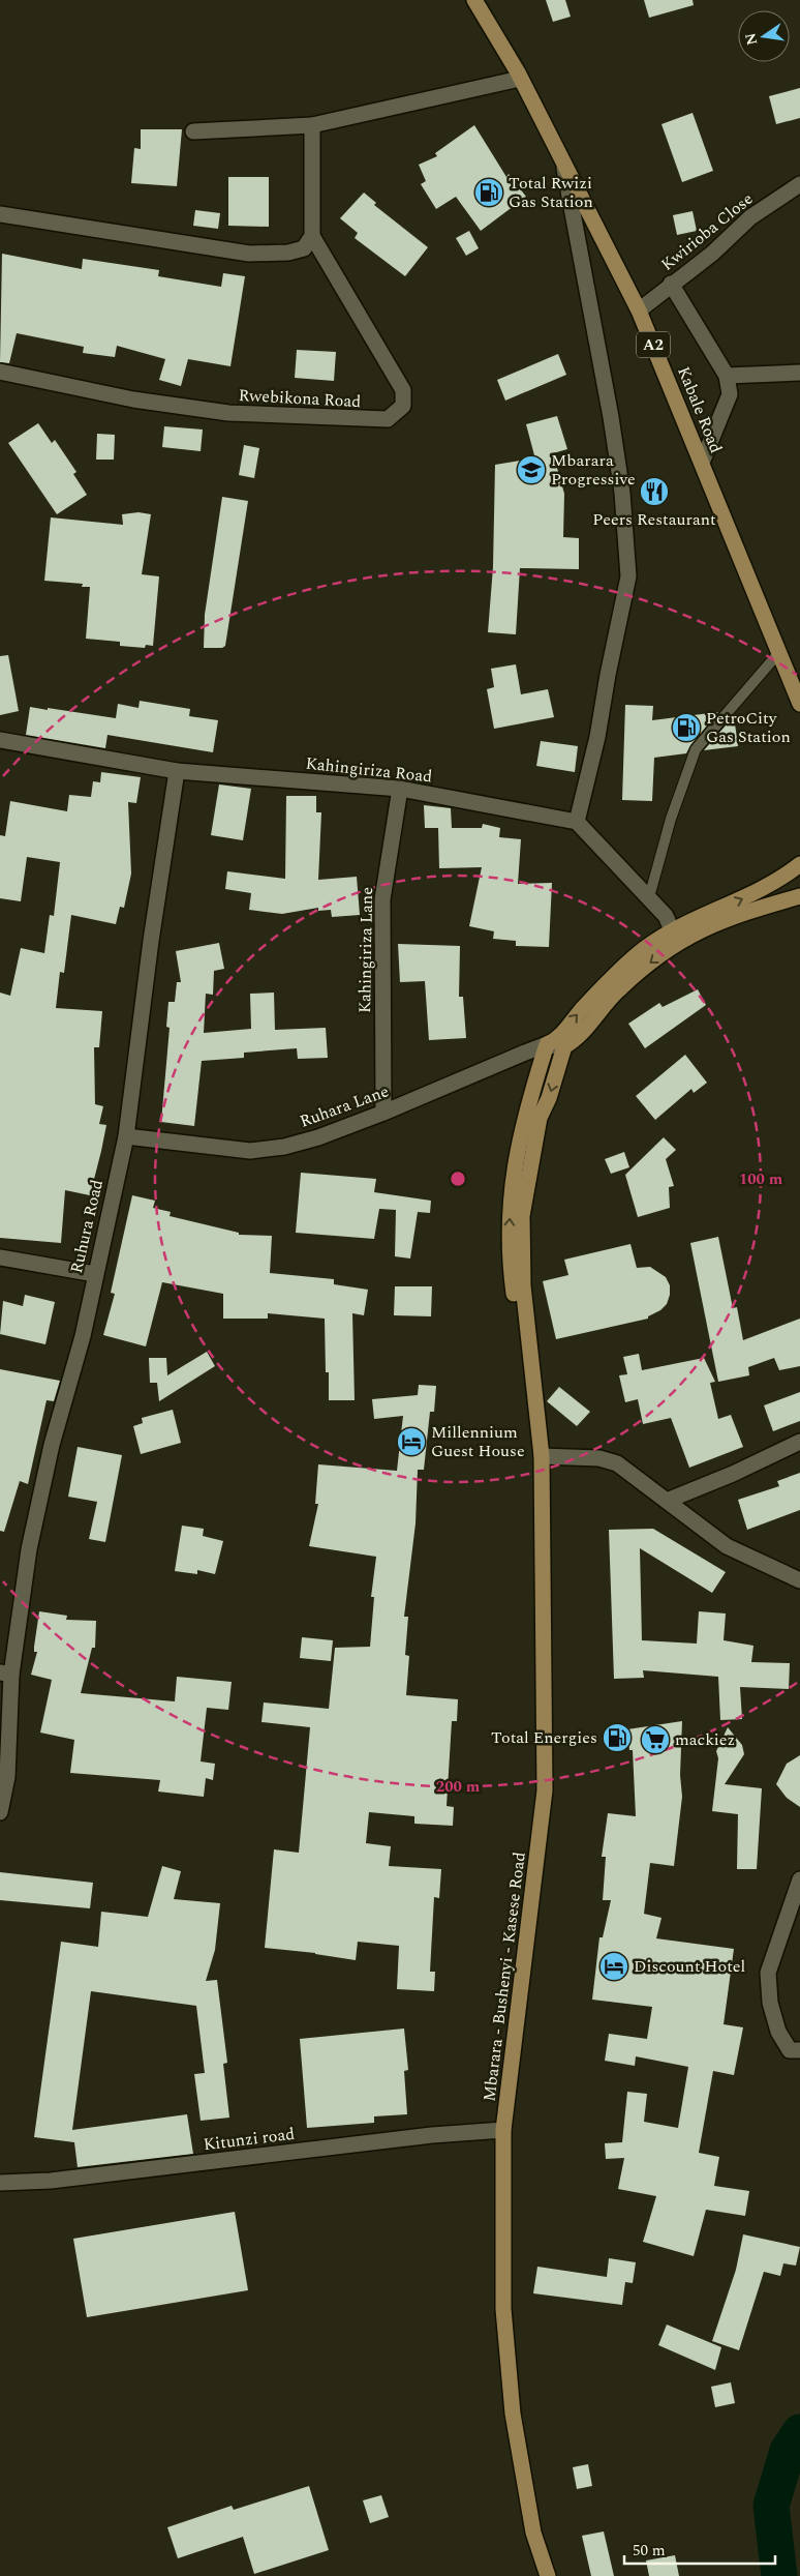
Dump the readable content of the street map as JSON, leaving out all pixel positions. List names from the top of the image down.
{
  "streets": {
    "main road": ["A2", "Kabale Road", "Mbarara - Bushenyi - Kasese Road"],
    "street": [
      "Kwirioba Close",
      "Rwebikona Road",
      "Kahingiriza Road",
      "Kahingiriza Lane",
      "Ruhara Lane",
      "Ruhura Road",
      "Kitunzi road"
    ]
  },
  "crossings": [
    ["Kwirioba Close", "Kabale Road"],
    ["Kahingiriza Road", "Kahingiriza Lane"],
    ["Kahingiriza Road", "Ruhura Road"],
    ["Kahingiriza Lane", "Ruhara Lane"],
    ["Ruhara Lane", "Ruhura Road"],
    ["Ruhara Lane", "Mbarara - Bushenyi - Kasese Road"],
    ["Mbarara - Bushenyi - Kasese Road", "Kitunzi road"]
  ],
  "places": {
    "fuel station": ["Total Rwizi Gas Station", "PetroCity Gas Station", "Total Energies"],
    "school or university": ["Mbarara Progressive"],
    "restaurant": ["Peers Restaurant"],
    "hotel": ["Millennium Guest House", "Discount Hotel"],
    "supermarket": ["mackiez"]
  },
  "scale_bar": "50 m",
  "north": "left",
  "rings": ["100 m", "200 m"]
}
